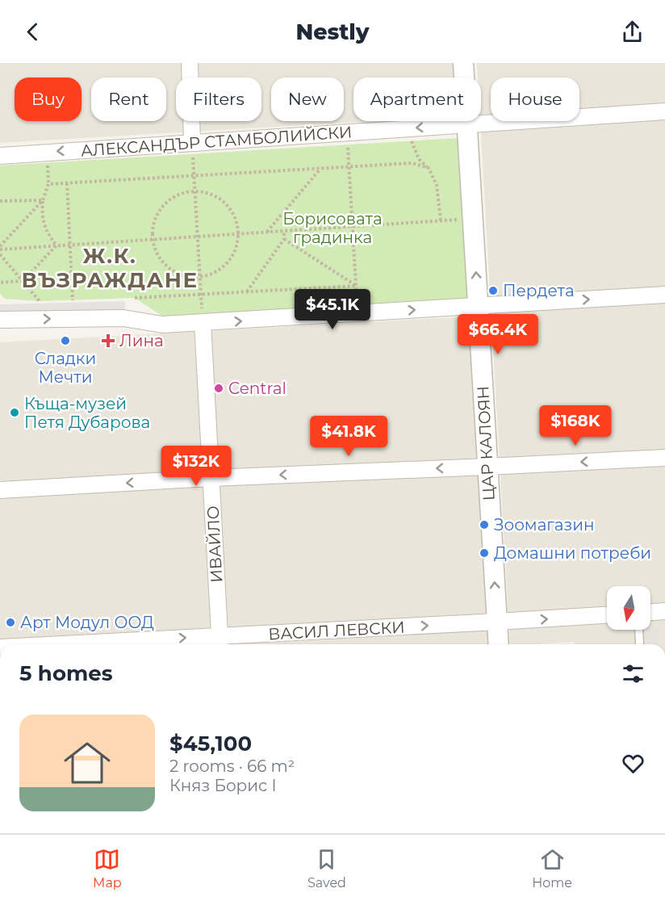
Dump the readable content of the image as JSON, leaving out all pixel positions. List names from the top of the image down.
{
  "streets": {
    "street": [
      "АЛЕКСАНДЪР СТАМБОЛИЙСКИ",
      "ЦАР КАЛОЯН",
      "ИВАЙЛО",
      "ВАСИЛ ЛЕВСКИ"
    ]
  },
  "crossings": [
    ["АЛЕКСАНДЪР СТАМБОЛИЙСКИ", "ЦАР КАЛОЯН"],
    ["ЦАР КАЛОЯН", "ВАСИЛ ЛЕВСКИ"],
    ["ИВАЙЛО", "ВАСИЛ ЛЕВСКИ"]
  ],
  "one_way": ["АЛЕКСАНДЪР СТАМБОЛИЙСКИ", "ЦАР КАЛОЯН", "ВАСИЛ ЛЕВСКИ"],
  "districts": ["Ж.К. ВЪЗРАЖДАНЕ"],
  "parks": ["Борисовата градинка"],
  "places": {
    "other": [
      "Пердета",
      "Сладки Мечти",
      "Central",
      "Къща-музей Петя Дубарова",
      "Зоомагазин",
      "Домашни потреби",
      "Арт Модул ООД"
    ],
    "health": ["Лина"]
  },
  "north": "bottom",
  "page": {
    "header": "Nestly",
    "chip": [
      "Buy",
      "Rent",
      "Filters",
      "New",
      "Apartment",
      "House"
    ],
    "price": [
      "$45.1K",
      "$66.4K",
      "$168K",
      "$41.8K",
      "$132K"
    ],
    "heading": "5 homes",
    "list": [
      {
        "name": "$45,100",
        "note": "2 rooms · 66 m² · Княз Борис I"
      }
    ],
    "tabs": ["Map", "Saved", "Home"]
  }
}
